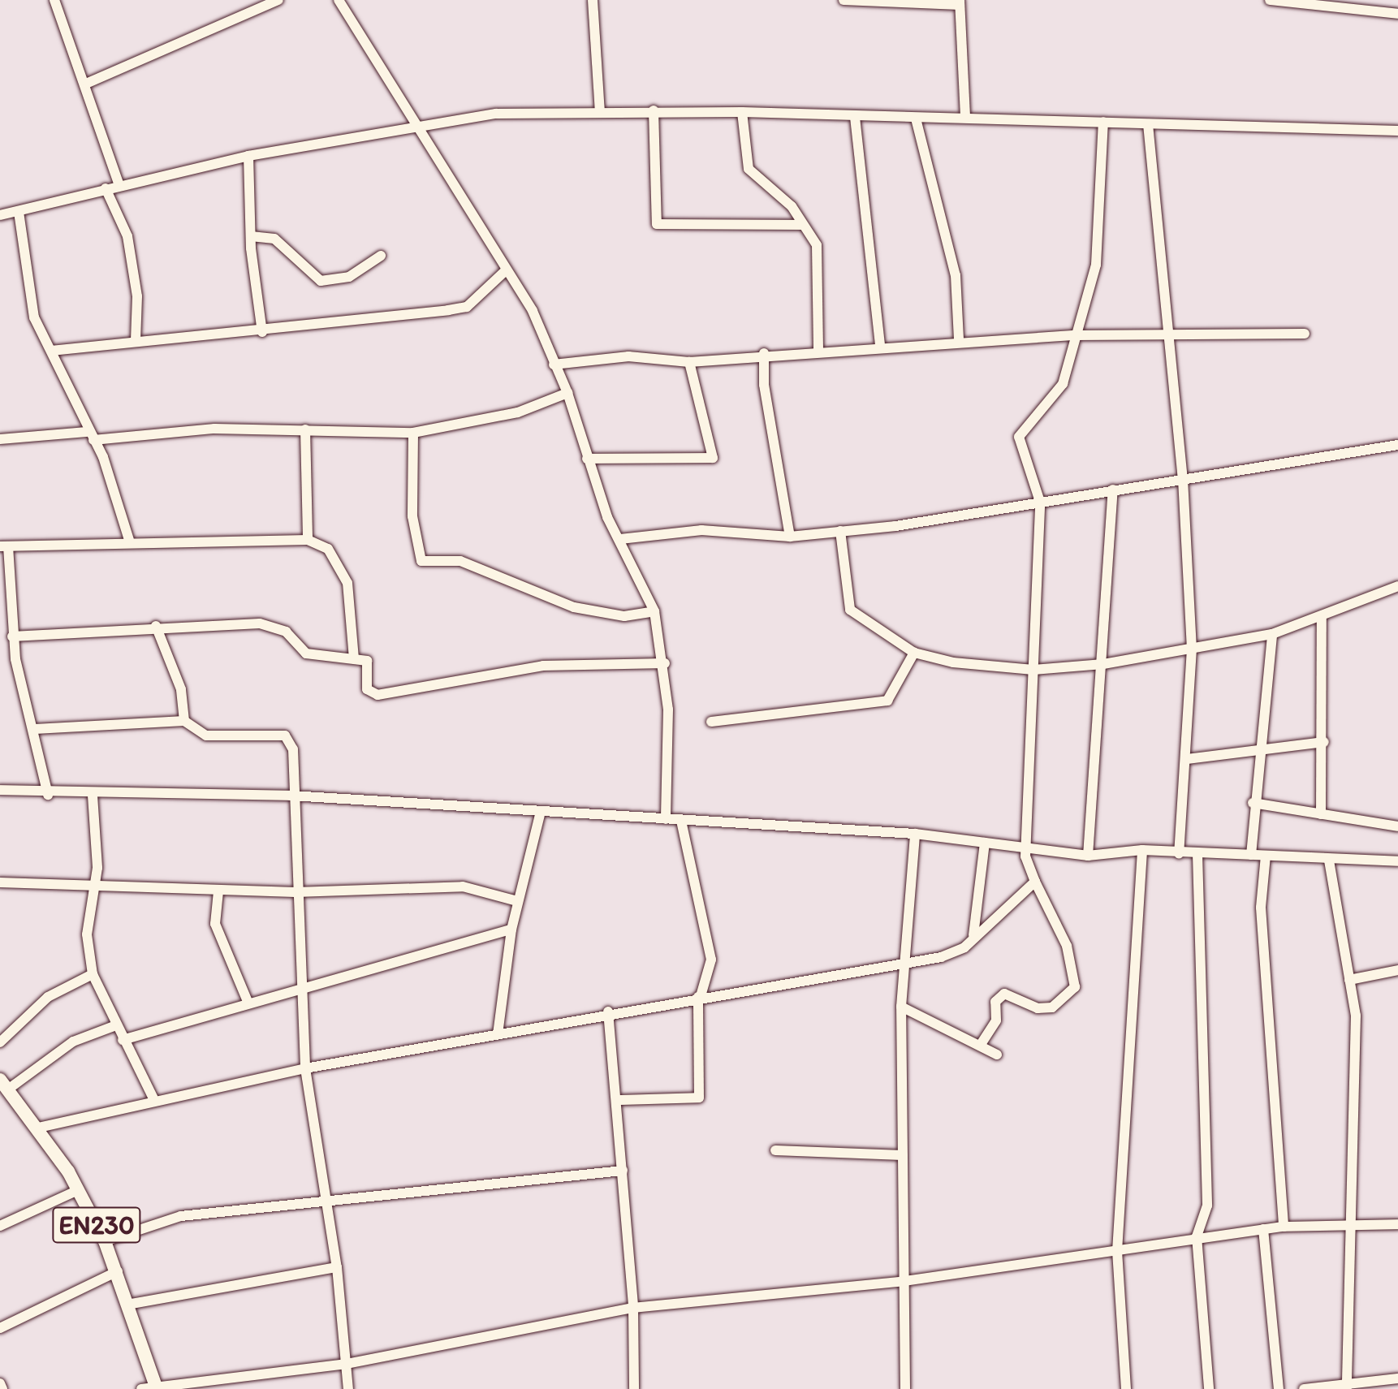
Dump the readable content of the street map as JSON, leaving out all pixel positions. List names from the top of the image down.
{
  "streets": {
    "main road": ["EN230"]
  }
}
